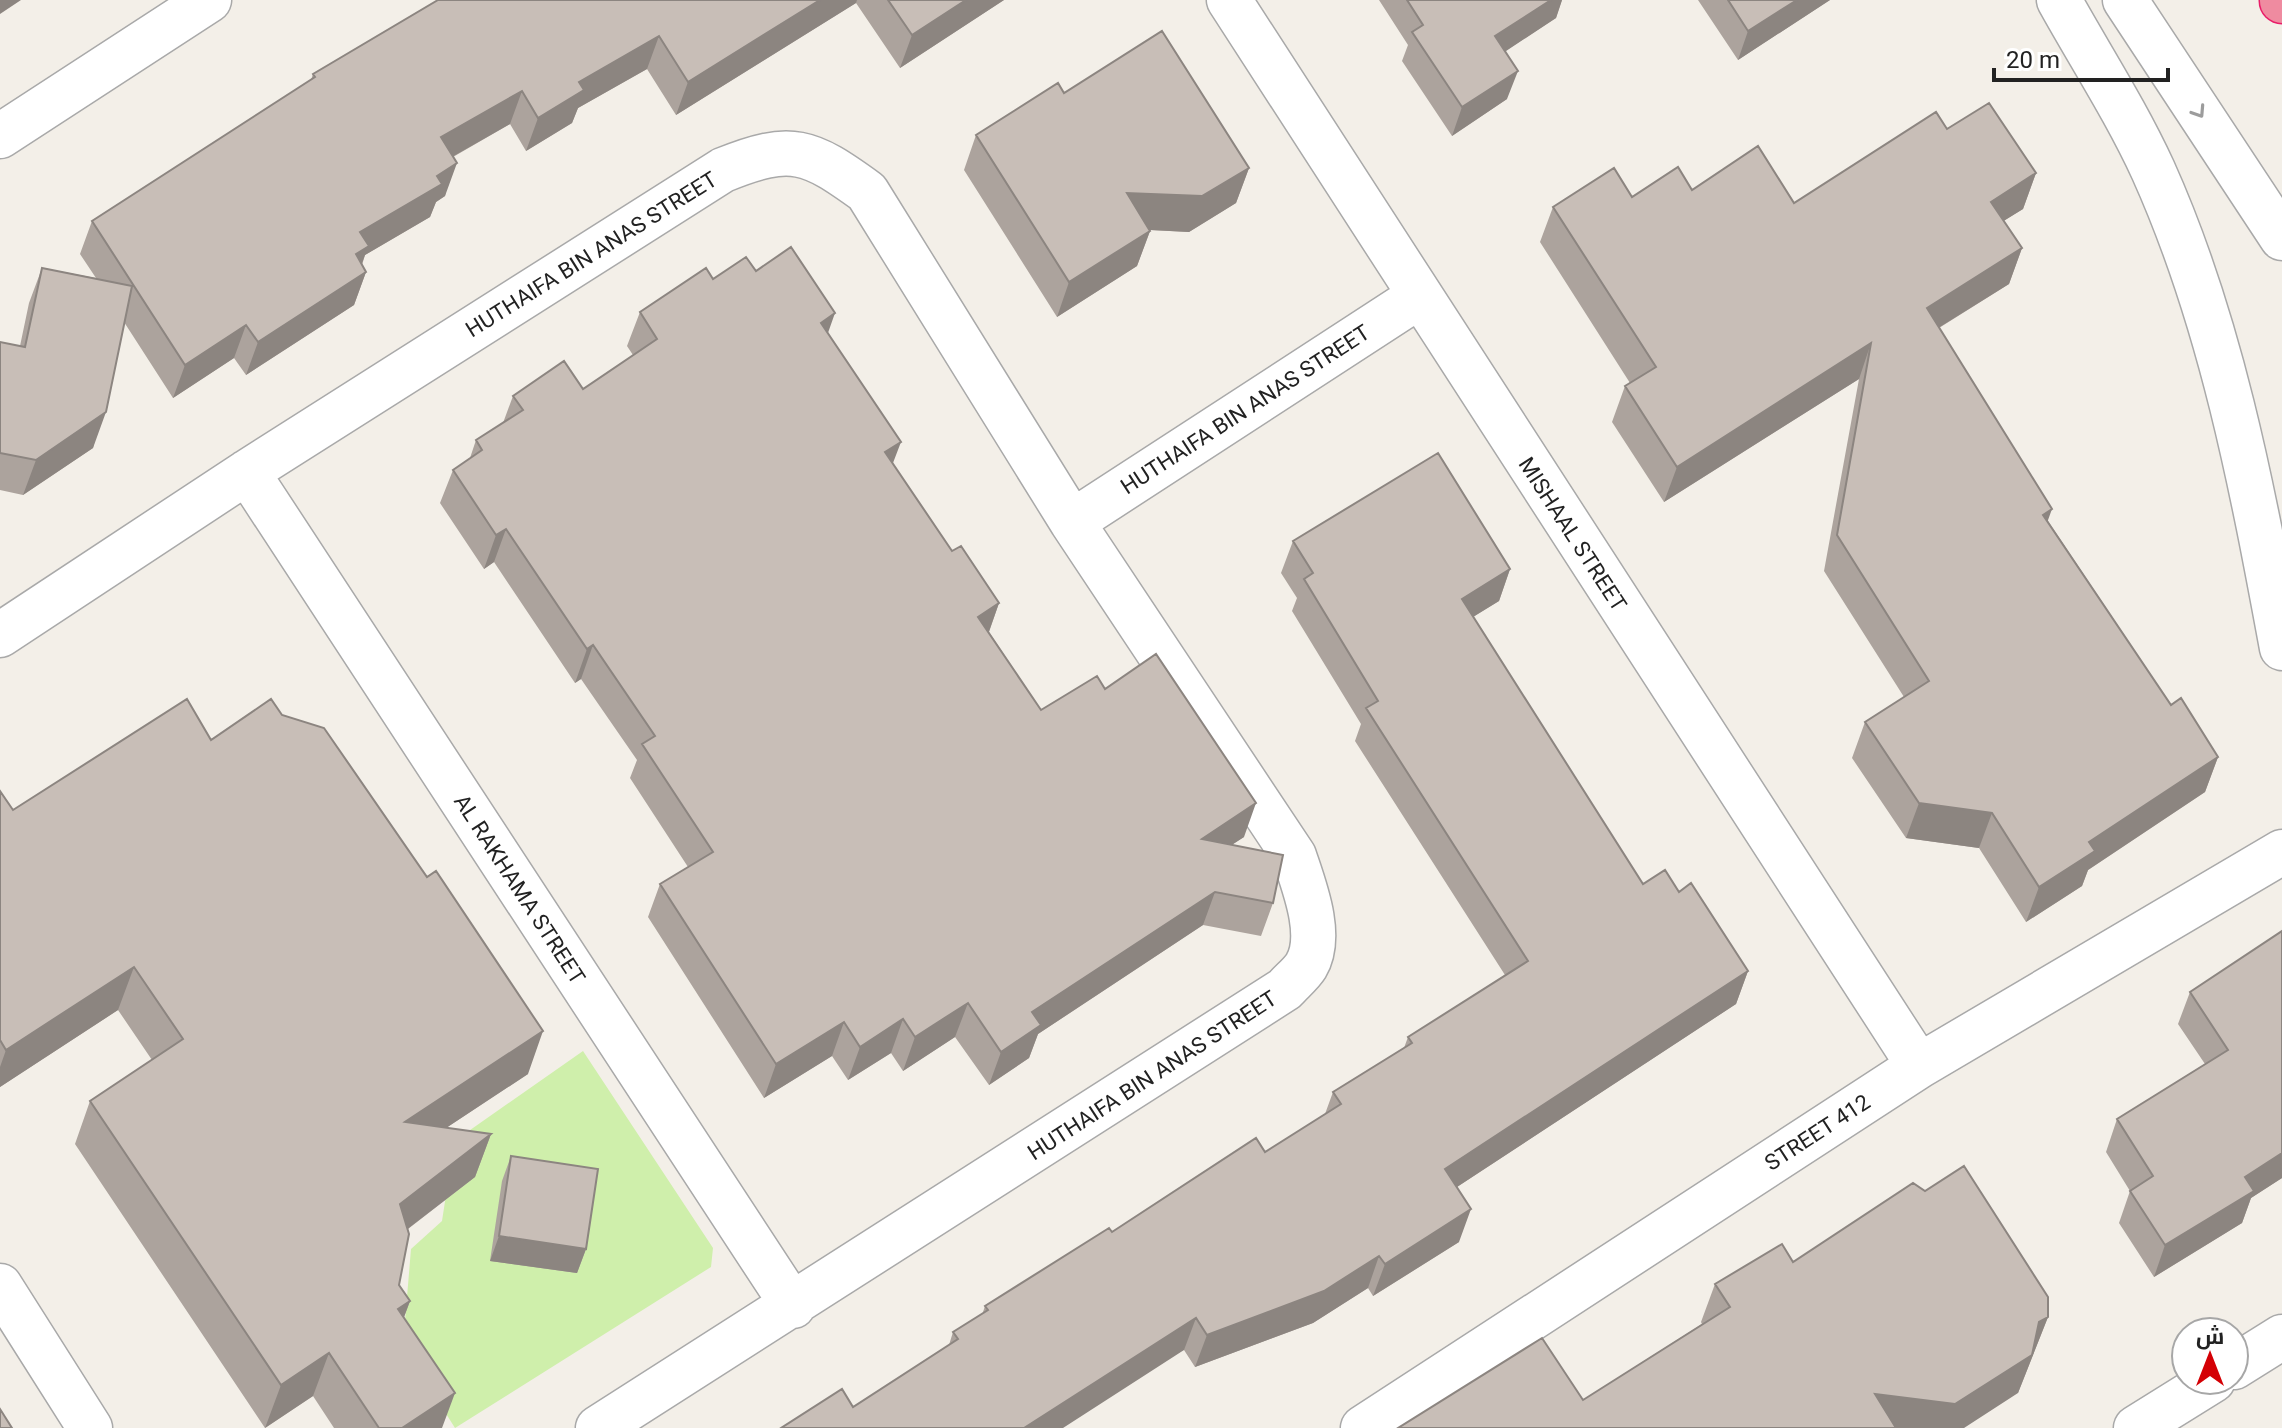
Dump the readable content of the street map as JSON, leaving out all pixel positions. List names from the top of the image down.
{
  "streets": {
    "street": [
      "HUTHAIFA BIN ANAS STREET",
      "MISHAAL STREET",
      "AL RAKHAMA STREET",
      "STREET 412"
    ]
  },
  "crossings": [
    ["HUTHAIFA BIN ANAS STREET", "MISHAAL STREET"],
    ["HUTHAIFA BIN ANAS STREET", "AL RAKHAMA STREET"],
    ["MISHAAL STREET", "STREET 412"]
  ],
  "scale_bar": "20 m",
  "north": "top"
}
